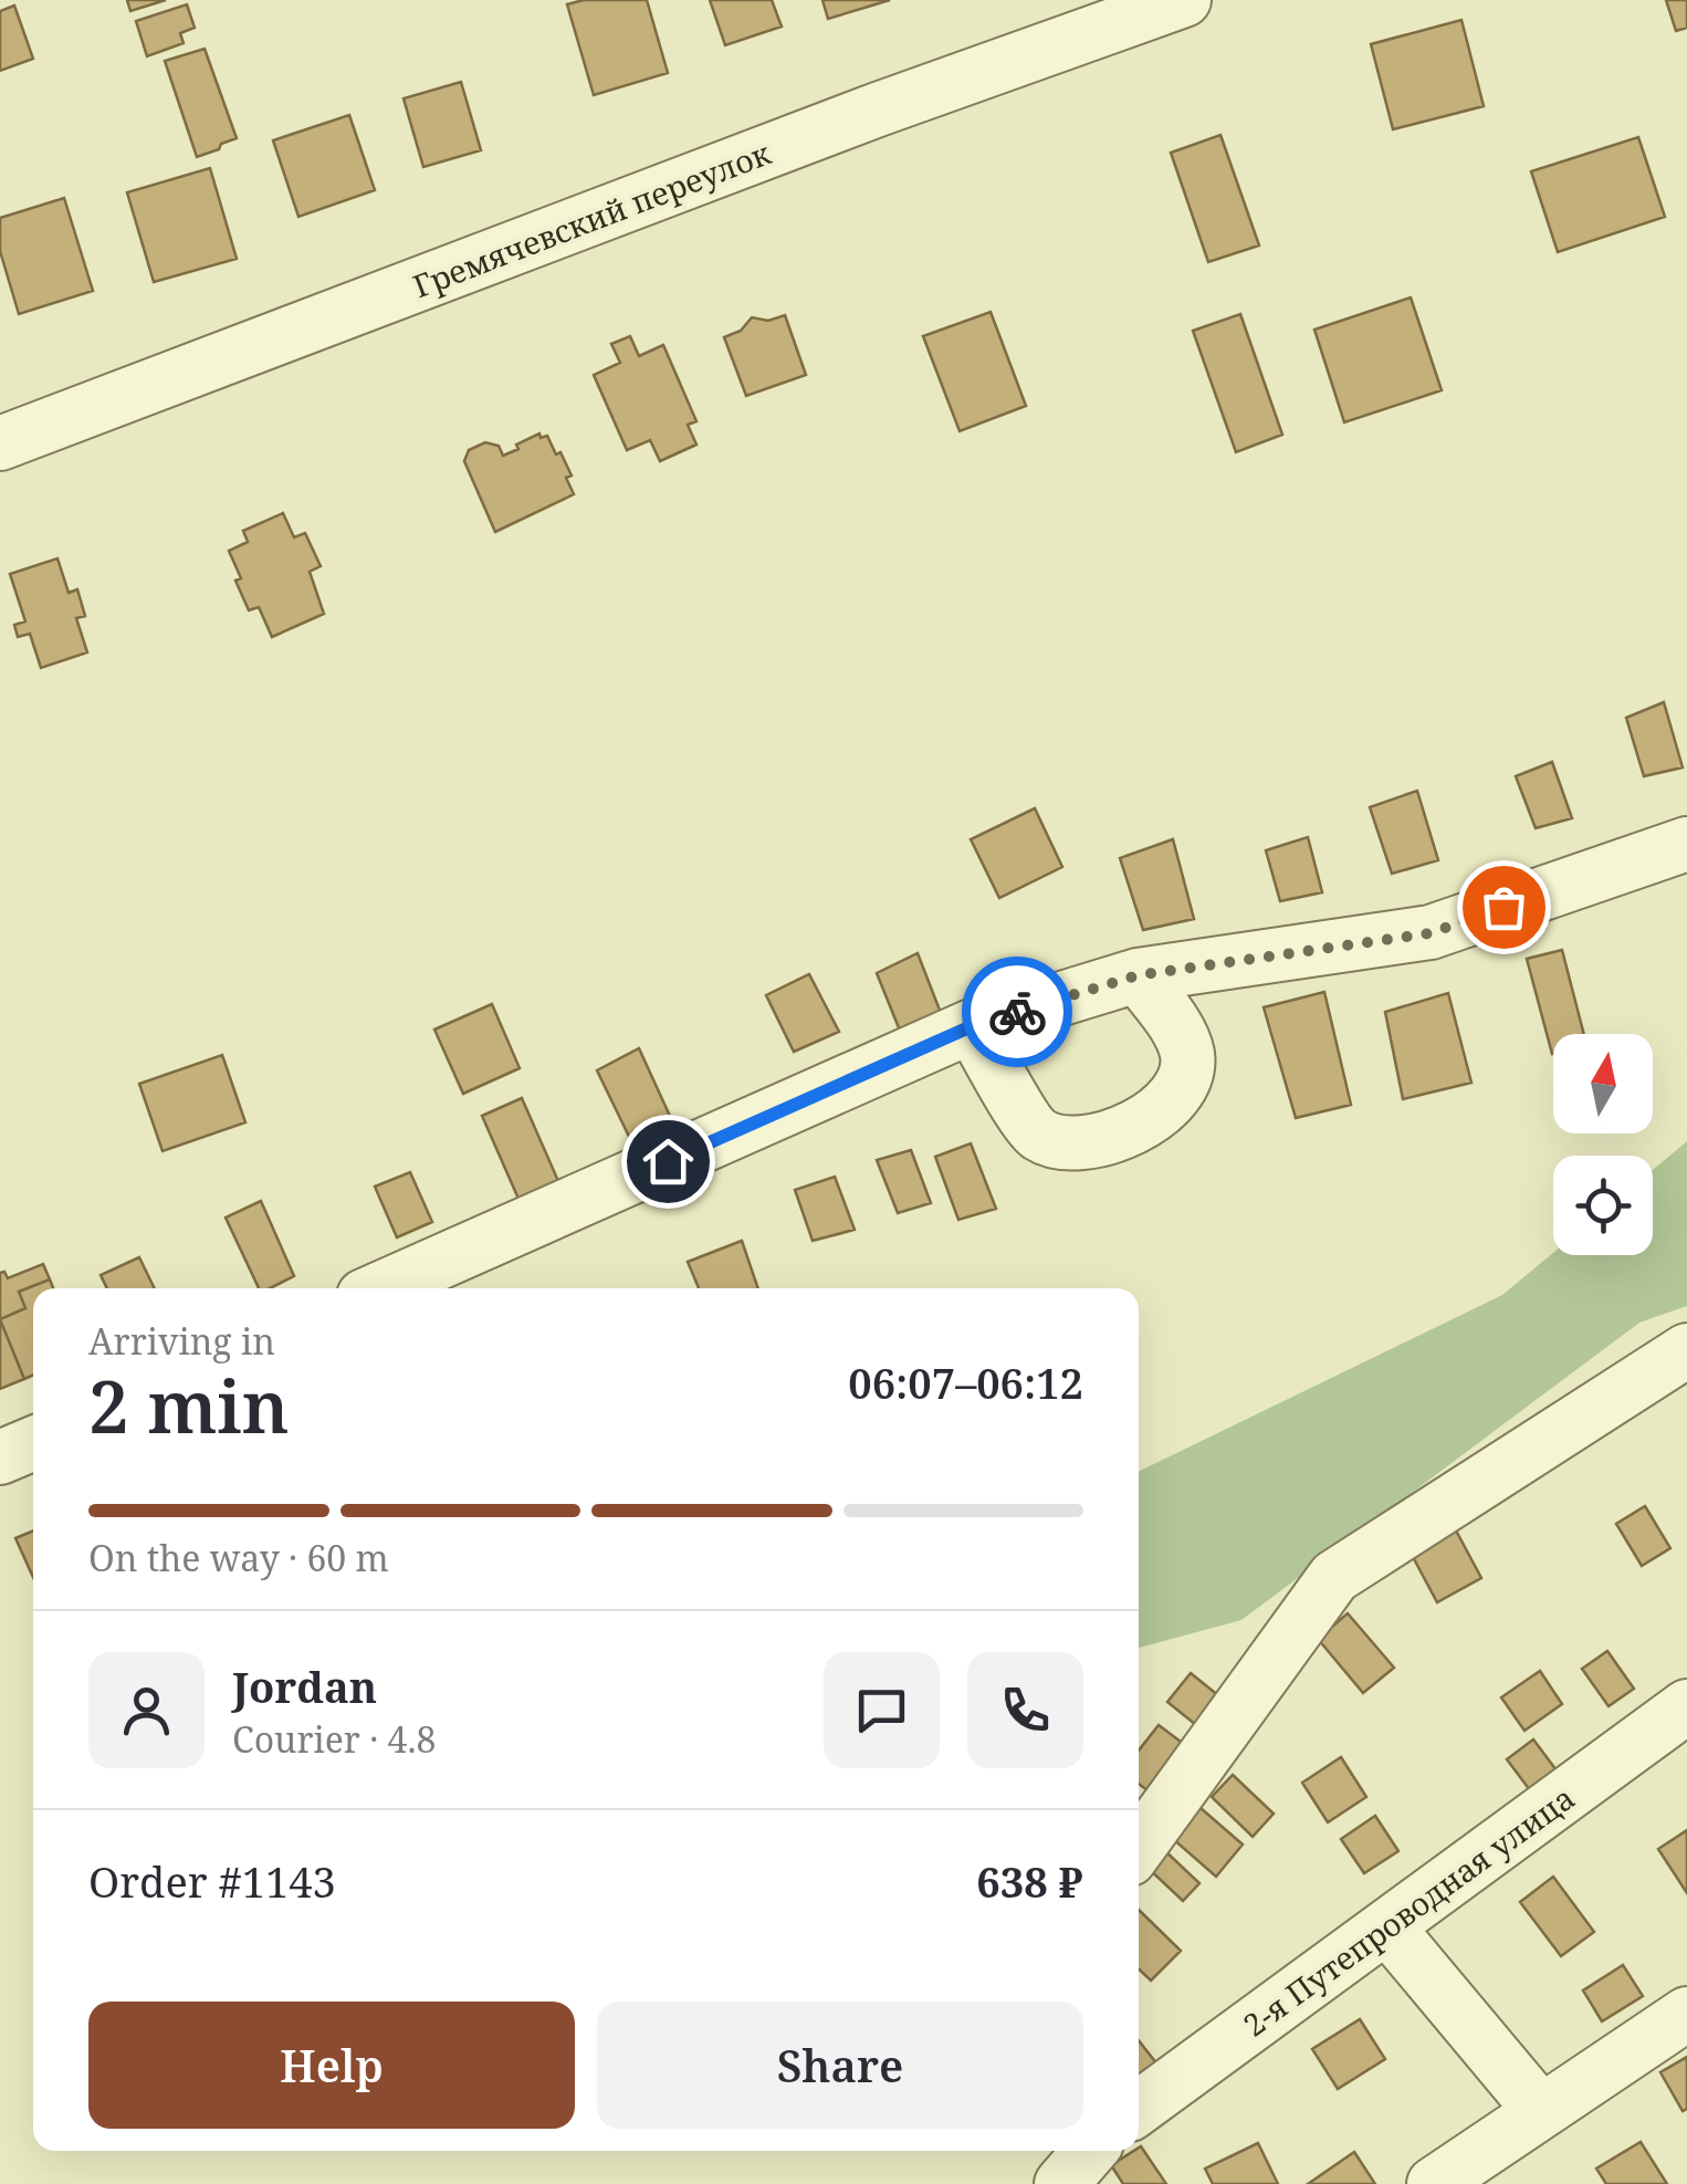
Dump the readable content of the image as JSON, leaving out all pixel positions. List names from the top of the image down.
{
  "streets": {
    "street": ["Гремячевский переулок", "2-я Путепроводная улица"]
  },
  "north": "top",
  "page": {
    "heading": ["2 min", "Arriving in", "06:07–06:12"],
    "panel": [
      "Jordan",
      "Courier · 4.8",
      "Order #1143",
      "638 ₽"
    ],
    "bar": "On the way · 60 m",
    "buttons": ["Help", "Share"]
  }
}
